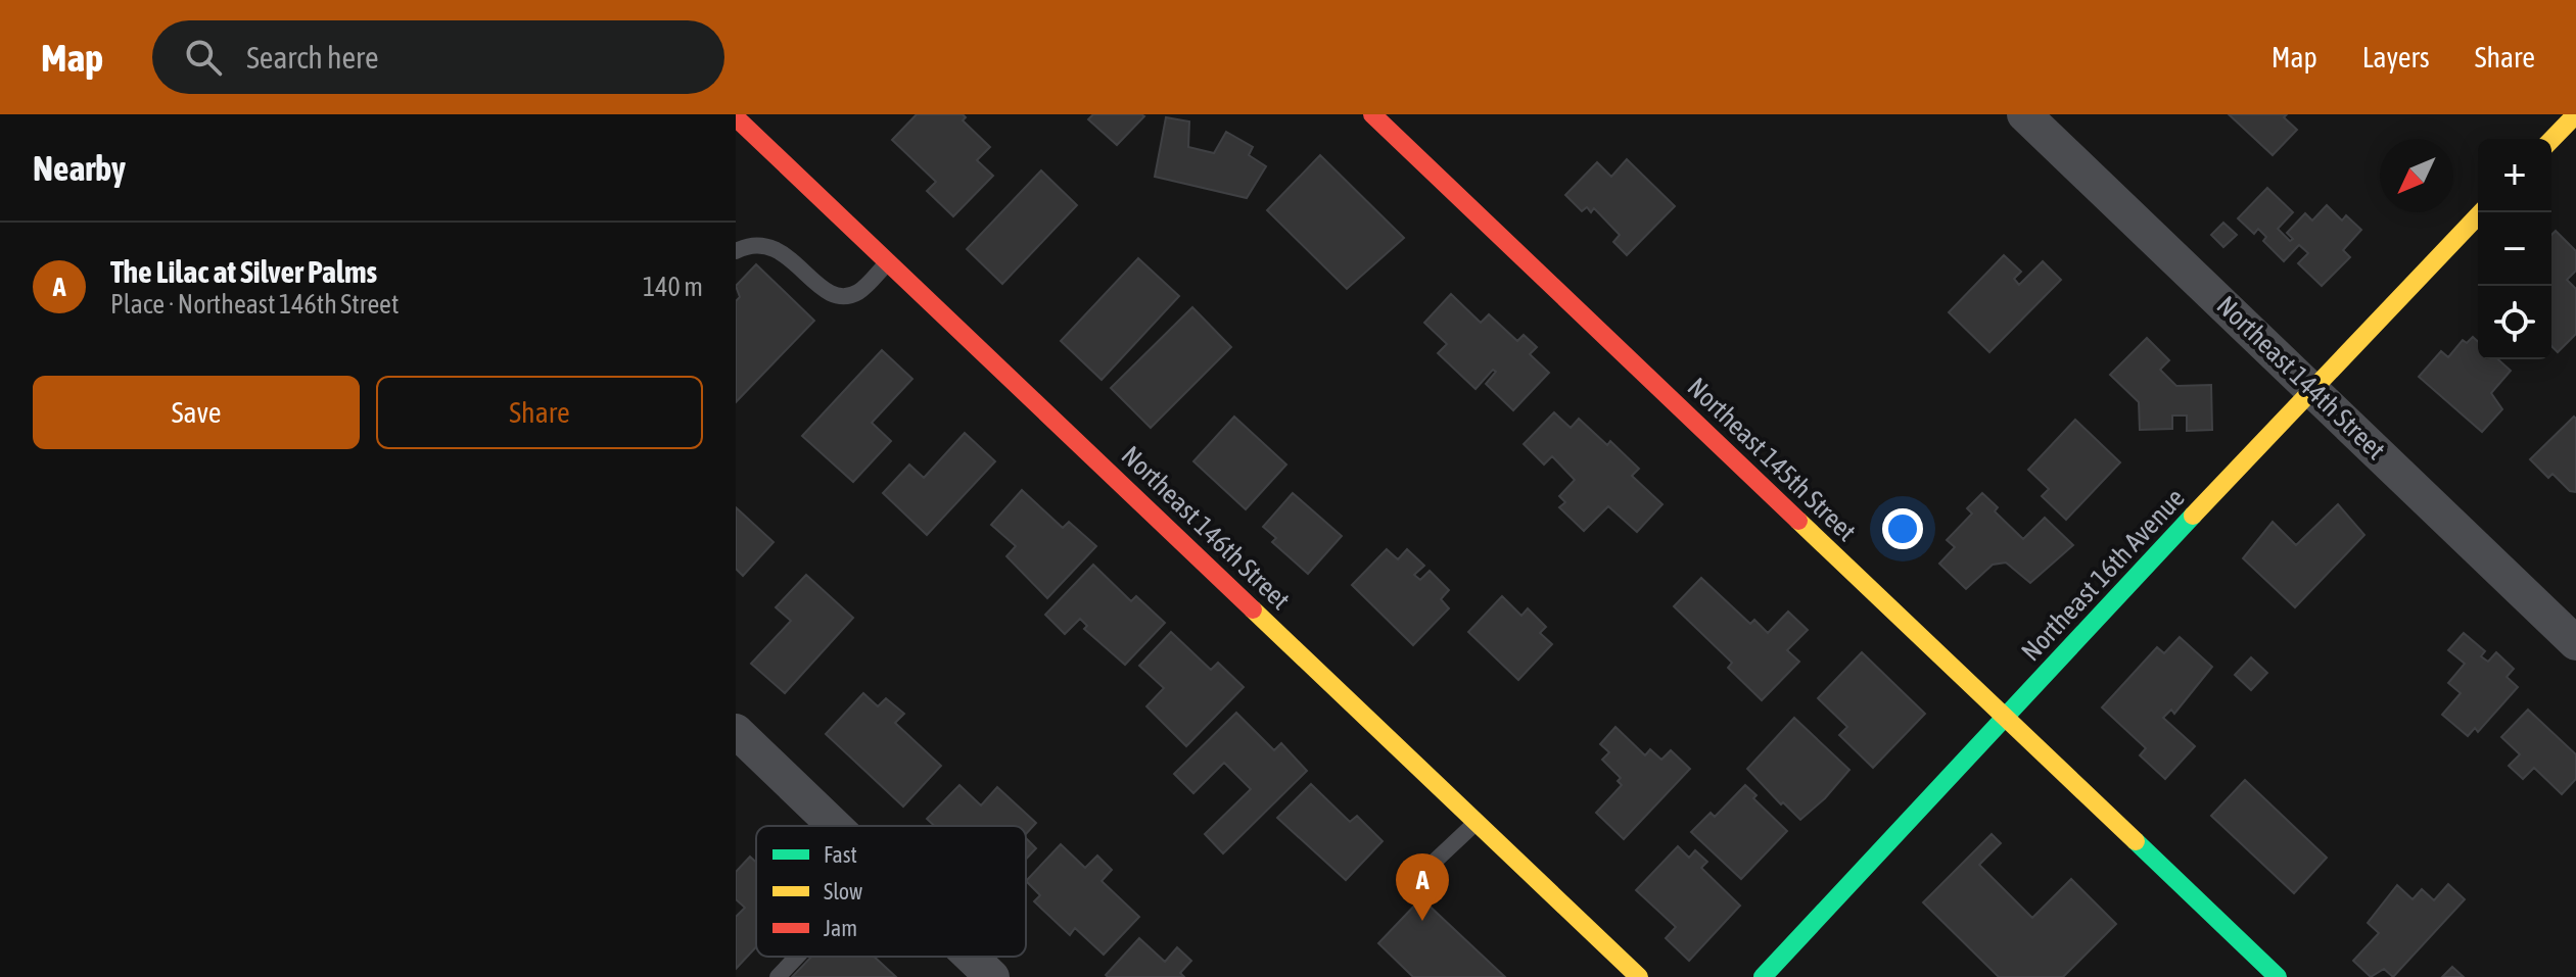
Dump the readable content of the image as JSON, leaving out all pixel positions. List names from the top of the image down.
{
  "streets": {
    "street": [
      "Northeast 144th Street",
      "Northeast 145th Street",
      "Northeast 146th Street",
      "Northeast 16th Avenue"
    ]
  },
  "crossings": [
    ["Northeast 144th Street", "Northeast 16th Avenue"],
    ["Northeast 145th Street", "Northeast 16th Avenue"]
  ],
  "legend": ["Fast", "Slow", "Jam"],
  "north": "bottom left",
  "page": {
    "header": "Map",
    "search": "Search here",
    "nav": ["Map", "Layers", "Share"],
    "heading": "Nearby",
    "map_buttons": ["+", "−"],
    "list": [
      {
        "mark": "A",
        "name": "The Lilac at Silver Palms",
        "note": "Place · Northeast 146th Street",
        "value": "140 m"
      }
    ],
    "buttons": ["Save", "Share"],
    "pins": "A"
  }
}
